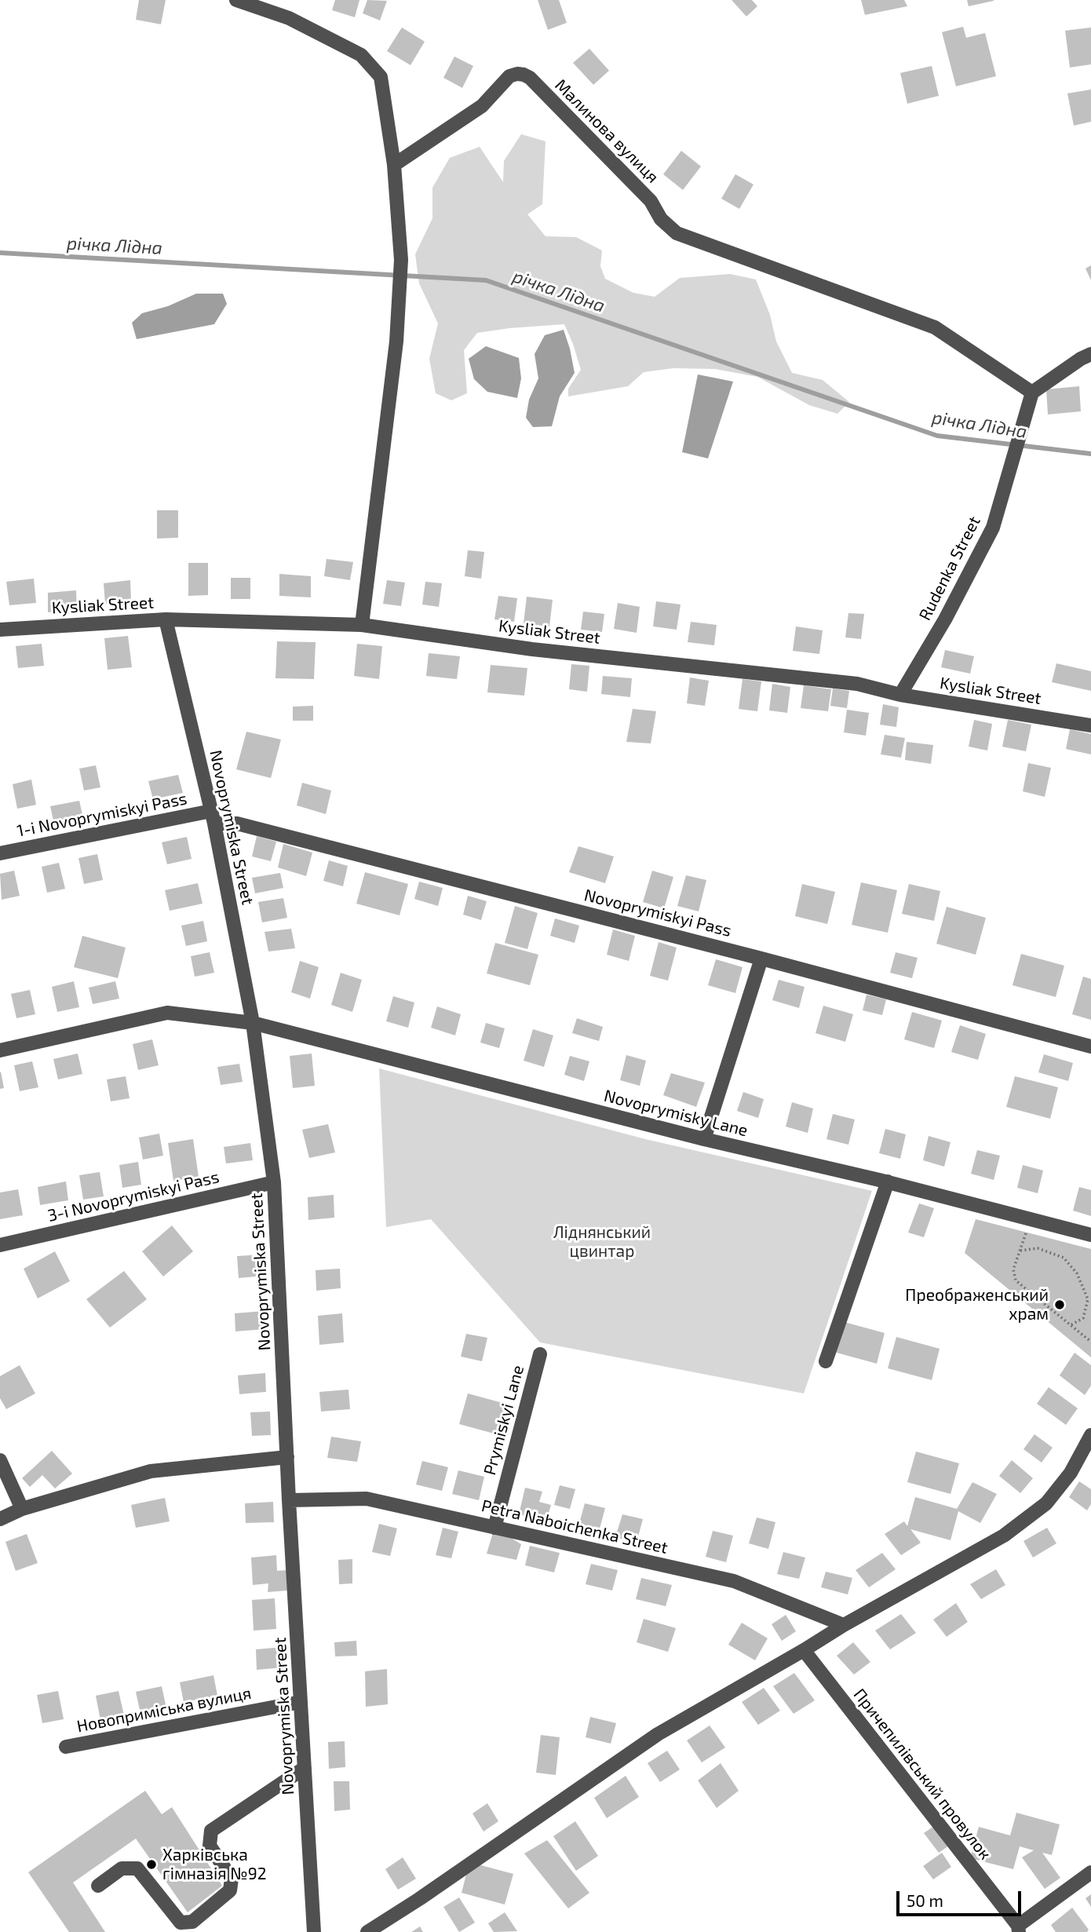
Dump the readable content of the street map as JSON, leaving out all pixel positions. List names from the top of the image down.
{
  "streets": {
    "street": [
      "Малинова вулиця",
      "Rudenka Street",
      "Kysliak Street",
      "1-i Novoprymiskyi Pass",
      "Novoprymiska Street",
      "Novoprymiskyi Pass",
      "Novoprymisky Lane",
      "3-i Novoprymiskyi Pass",
      "Prymiskyi Lane",
      "Petra Naboichenka Street",
      "Новоприміська вулиця",
      "Причепилівський провулок"
    ]
  },
  "crossings": [
    ["Малинова вулиця", "Rudenka Street"],
    ["Rudenka Street", "Kysliak Street"],
    ["Kysliak Street", "Novoprymiska Street"],
    ["1-i Novoprymiskyi Pass", "Novoprymiska Street"],
    ["1-i Novoprymiskyi Pass", "Novoprymiskyi Pass"],
    ["Novoprymiska Street", "Novoprymiskyi Pass"],
    ["Novoprymiska Street", "Novoprymisky Lane"],
    ["Novoprymiska Street", "3-i Novoprymiskyi Pass"],
    ["Novoprymiska Street", "Petra Naboichenka Street"],
    ["Novoprymiska Street", "Новоприміська вулиця"],
    ["Prymiskyi Lane", "Petra Naboichenka Street"]
  ],
  "water": ["річка Лідна"],
  "parks": ["Ліднянський цвинтар"],
  "places": ["Преображенський храм", "Харківська гімназія №92"],
  "scale_bar": "50 m"
}
